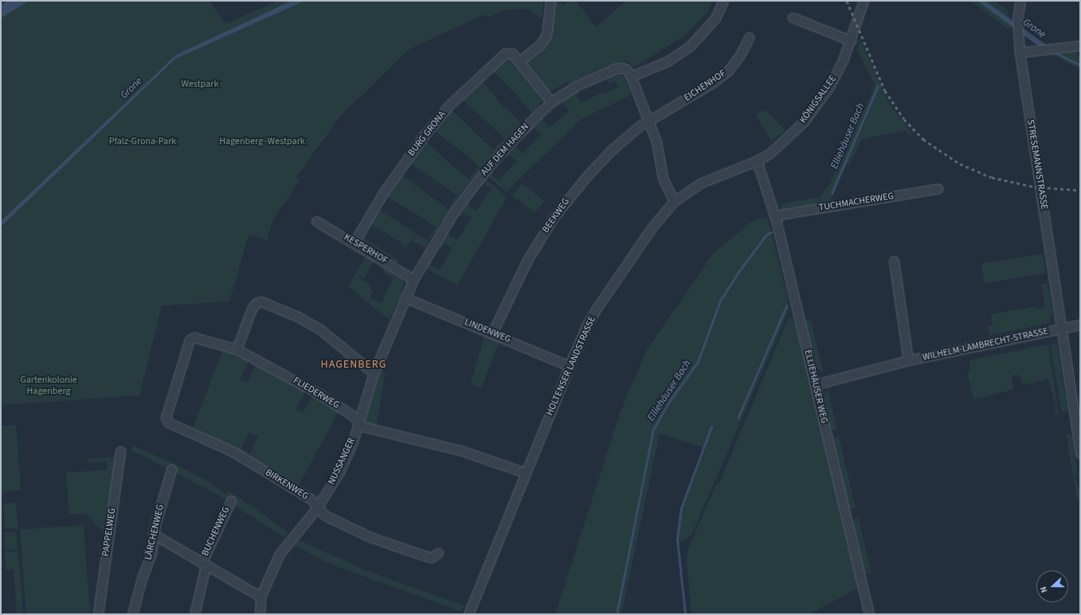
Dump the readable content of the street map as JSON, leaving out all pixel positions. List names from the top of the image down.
{
  "streets": {
    "street": [
      "EICHENHOF",
      "KÖNIGSALLEE",
      "BURG GRONA",
      "AUF DEM HAGEN",
      "STRESEMANNSTRASSE",
      "TUCHMACHERWEG",
      "BEEKWEG",
      "KESPERHOF",
      "LINDENWEG",
      "WILHELM-LAMBRECHT-STRASSE",
      "HOLTENSER LANDSTRASSE",
      "ELLIEHÄUSER WEG",
      "FLIEDERWEG",
      "NUSSANGER",
      "BIRKENWEG",
      "BUCHENWEG",
      "PAPPELWEG",
      "LÄRCHENWEG"
    ]
  },
  "crossings": [
    ["EICHENHOF", "BEEKWEG"],
    ["KÖNIGSALLEE", "HOLTENSER LANDSTRASSE"],
    ["KÖNIGSALLEE", "ELLIEHÄUSER WEG"],
    ["BURG GRONA", "AUF DEM HAGEN"],
    ["BURG GRONA", "KESPERHOF"],
    ["AUF DEM HAGEN", "KESPERHOF"],
    ["AUF DEM HAGEN", "LINDENWEG"],
    ["AUF DEM HAGEN", "NUSSANGER"],
    ["STRESEMANNSTRASSE", "WILHELM-LAMBRECHT-STRASSE"],
    ["TUCHMACHERWEG", "ELLIEHÄUSER WEG"],
    ["BEEKWEG", "LINDENWEG"],
    ["LINDENWEG", "HOLTENSER LANDSTRASSE"],
    ["LINDENWEG", "NUSSANGER"],
    ["WILHELM-LAMBRECHT-STRASSE", "ELLIEHÄUSER WEG"],
    ["HOLTENSER LANDSTRASSE", "ELLIEHÄUSER WEG"],
    ["HOLTENSER LANDSTRASSE", "FLIEDERWEG"],
    ["FLIEDERWEG", "NUSSANGER"],
    ["FLIEDERWEG", "BIRKENWEG"],
    ["NUSSANGER", "BIRKENWEG"],
    ["NUSSANGER", "BUCHENWEG"],
    ["BUCHENWEG", "LÄRCHENWEG"]
  ],
  "districts": ["HAGENBERG"],
  "water": ["Grone", "Elliehäuser Bach"],
  "parks": [
    "Westpark",
    "Pfalz-Grona-Park",
    "Hagenberg–Westpark",
    "Gartenkolonie Hagenberg"
  ],
  "north": "left"
}
